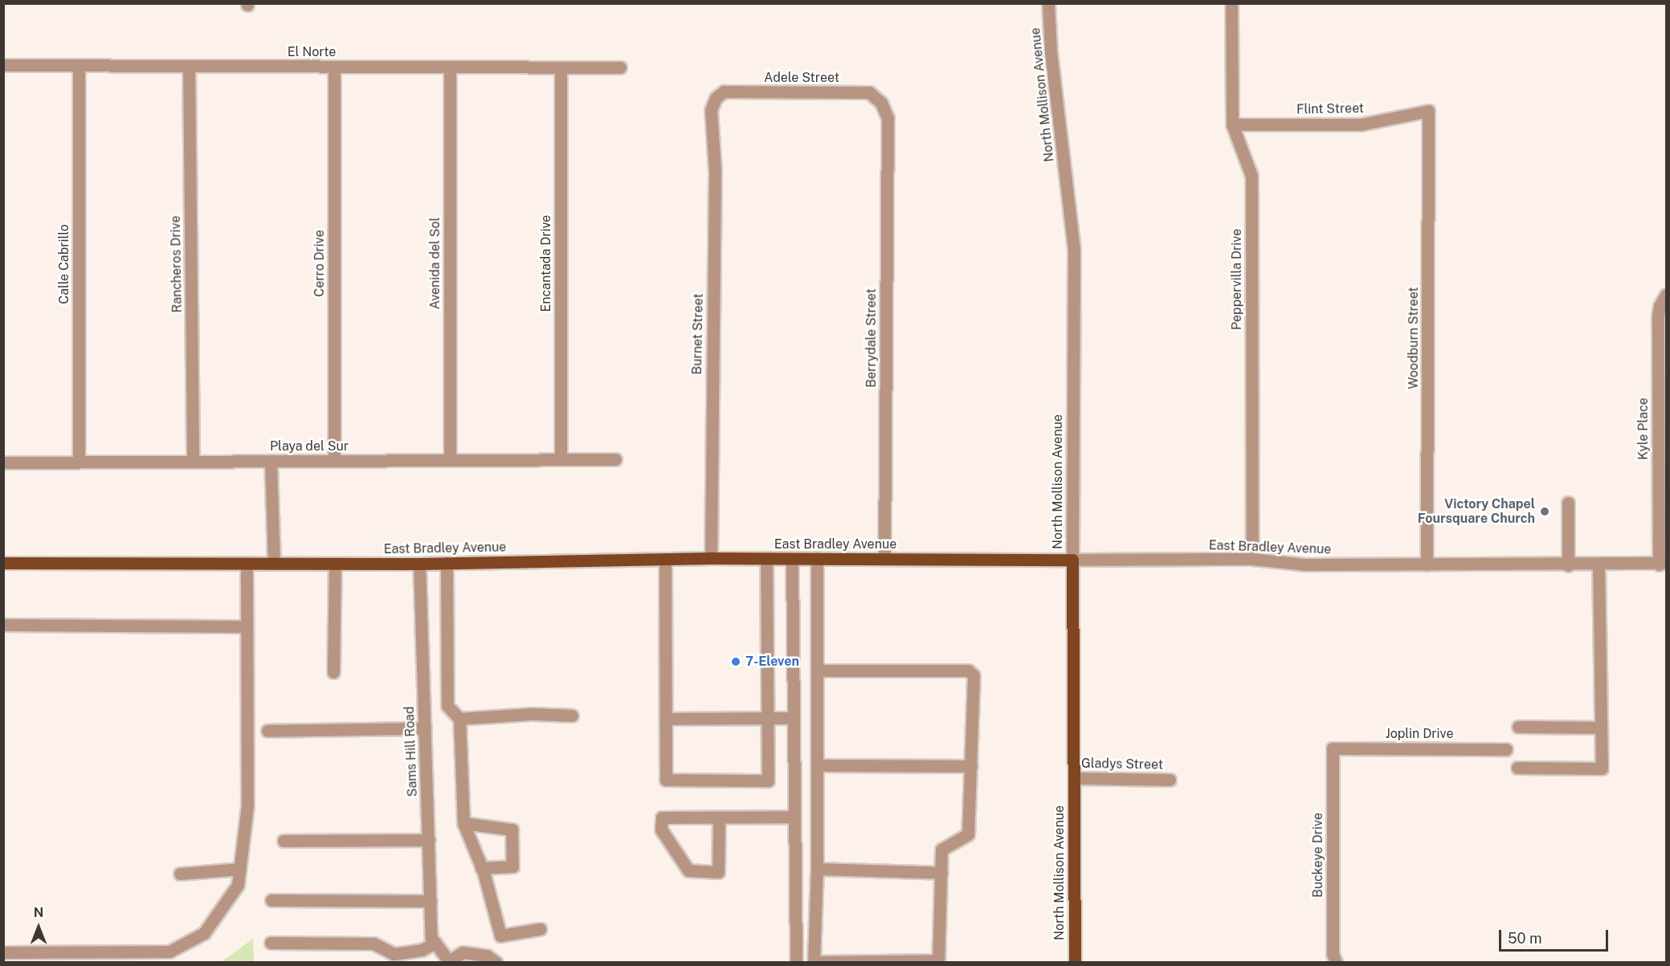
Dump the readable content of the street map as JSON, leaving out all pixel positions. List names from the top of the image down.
{
  "streets": {
    "main road": ["North Mollison Avenue", "East Bradley Avenue"],
    "street": [
      "El Norte",
      "Adele Street",
      "Flint Street",
      "Cerro Drive",
      "Avenida del Sol",
      "Encantada Drive",
      "Calle Cabrillo",
      "Rancheros Drive",
      "Peppervilla Drive",
      "Burnet Street",
      "Berrydale Street",
      "Woodburn Street",
      "Kyle Place",
      "Playa del Sur",
      "Joplin Drive",
      "Sams Hill Road",
      "Gladys Street",
      "Buckeye Drive"
    ]
  },
  "crossings": [
    ["El Norte", "Cerro Drive"],
    ["El Norte", "Avenida del Sol"],
    ["El Norte", "Encantada Drive"],
    ["El Norte", "Calle Cabrillo"],
    ["El Norte", "Rancheros Drive"],
    ["Adele Street", "Burnet Street"],
    ["Adele Street", "Berrydale Street"],
    ["North Mollison Avenue", "East Bradley Avenue"],
    ["North Mollison Avenue", "Gladys Street"],
    ["Flint Street", "Peppervilla Drive"],
    ["Flint Street", "Woodburn Street"],
    ["Cerro Drive", "Playa del Sur"],
    ["Avenida del Sol", "Playa del Sur"],
    ["Encantada Drive", "Playa del Sur"],
    ["Calle Cabrillo", "Playa del Sur"],
    ["Rancheros Drive", "Playa del Sur"],
    ["Peppervilla Drive", "East Bradley Avenue"],
    ["Burnet Street", "East Bradley Avenue"],
    ["Berrydale Street", "East Bradley Avenue"],
    ["Woodburn Street", "East Bradley Avenue"],
    ["Kyle Place", "East Bradley Avenue"],
    ["East Bradley Avenue", "Sams Hill Road"],
    ["Joplin Drive", "Buckeye Drive"]
  ],
  "places": ["Victory Chapel Foursquare Church", "7-Eleven"],
  "scale_bar": "50 m",
  "north": "top"
}
